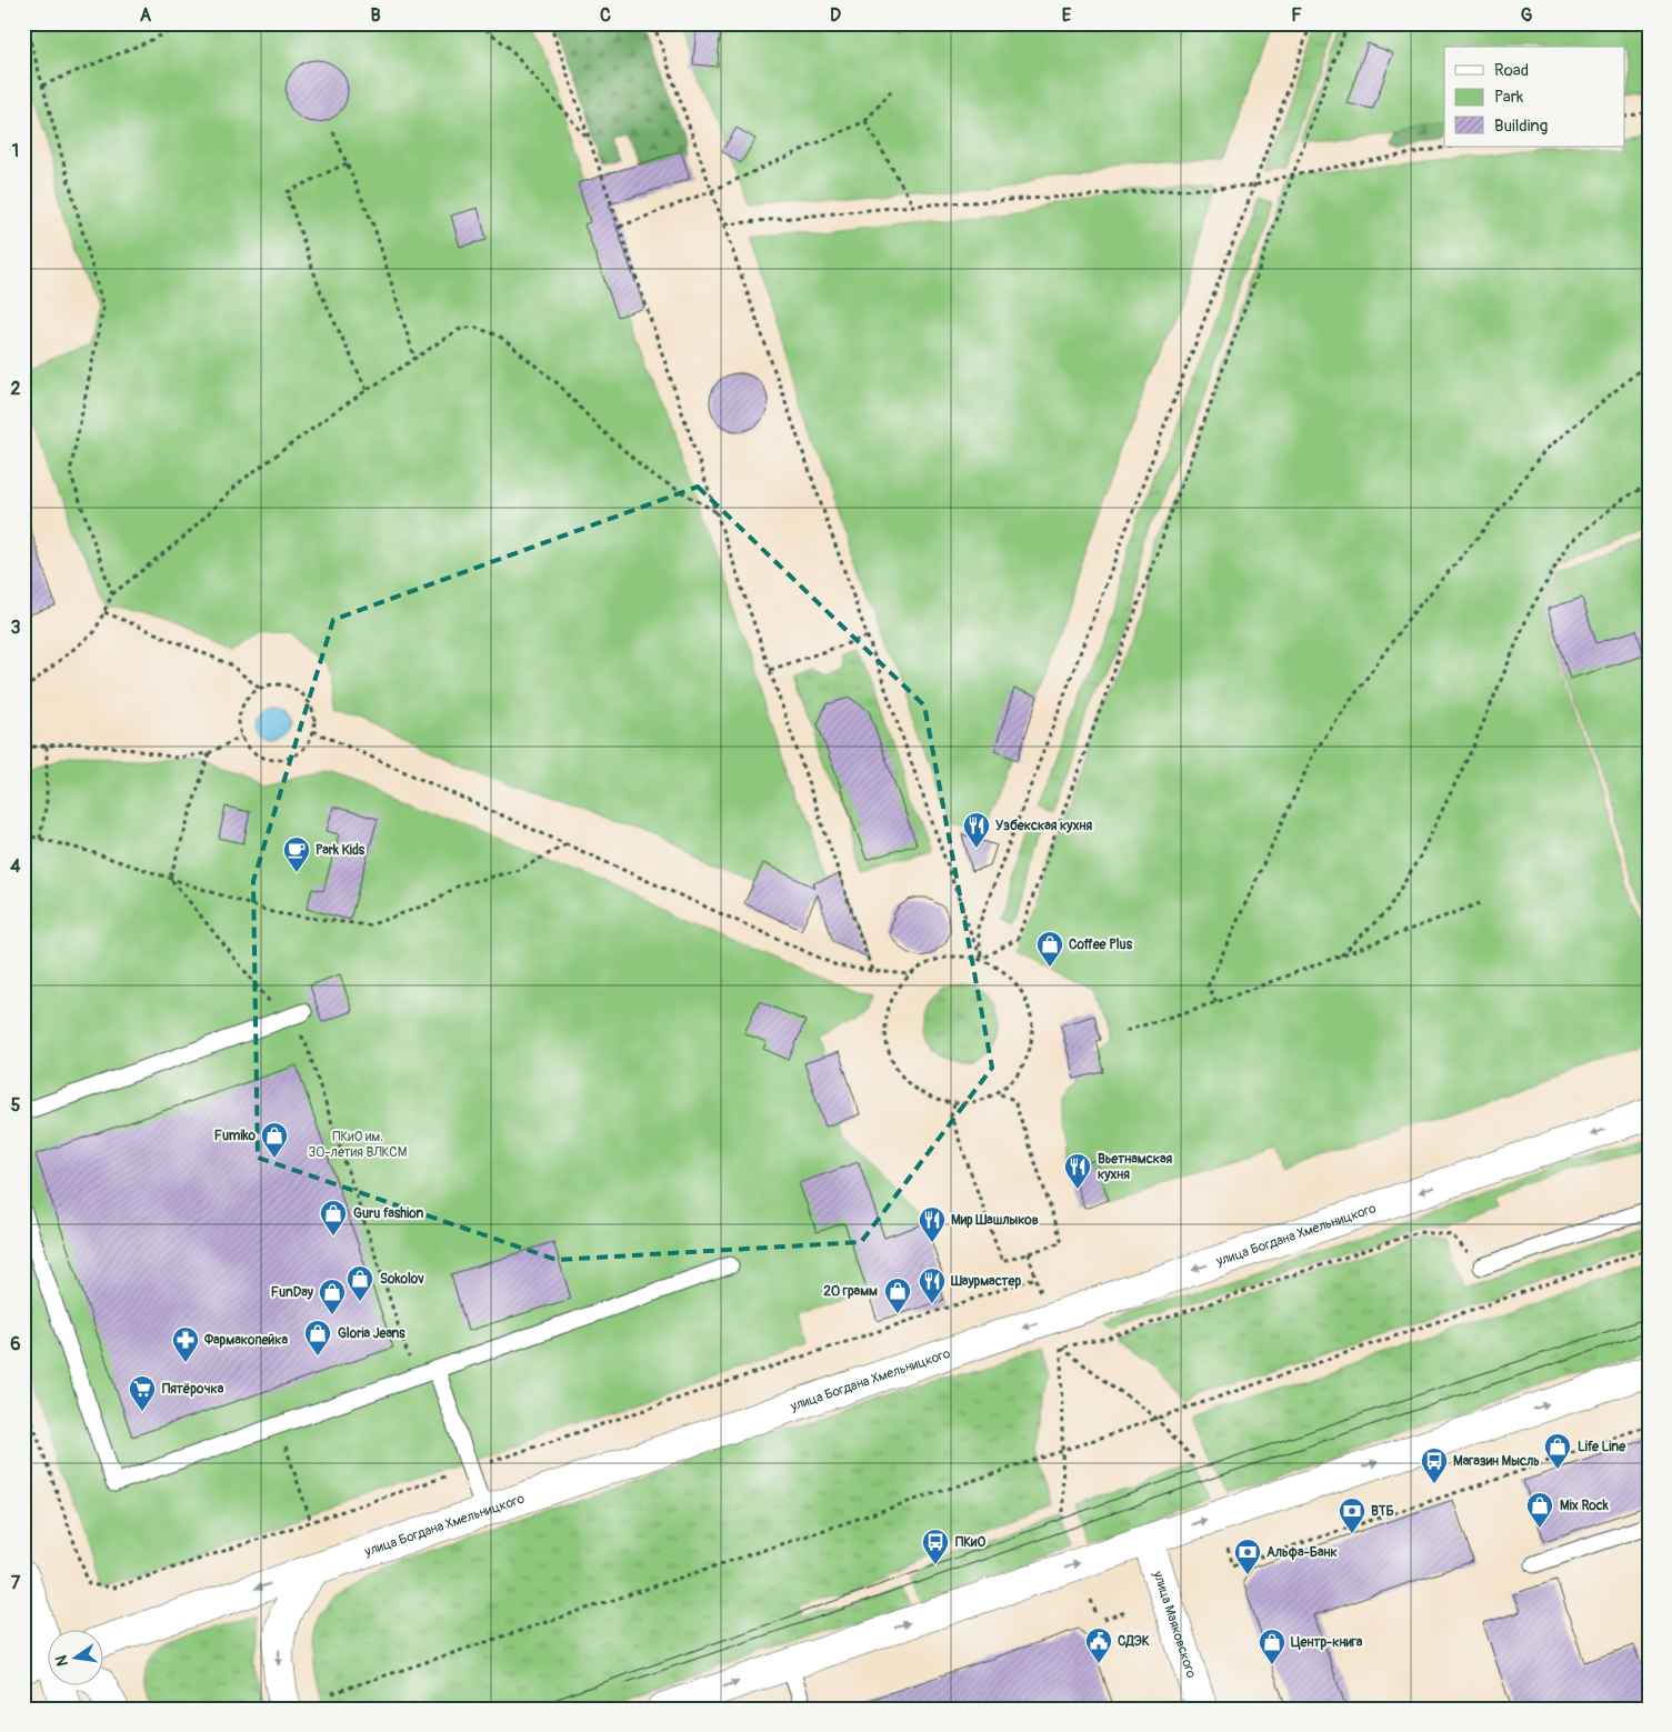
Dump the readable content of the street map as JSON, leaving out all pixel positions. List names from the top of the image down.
{
  "streets": {
    "main road": ["улица Богдана Хмельницкого", "улица Маяковского"]
  },
  "parks": ["ПКиО им. 30-летия ВЛКСМ"],
  "places": {
    "restaurant": [
      "Узбекская кухня",
      "Вьетнамская кухня",
      "Мир Шашлыков",
      "Шаурмастер"
    ],
    "cafe": ["Park Kids"],
    "shop": [
      "Coffee Plus",
      "Fumiko",
      "Guru fashion",
      "Sokolov",
      "20 грамм",
      "FunDay",
      "Gloria Jeans",
      "Life Line",
      "Mix Rock",
      "Центр-книга"
    ],
    "pharmacy": ["Фармакопейка"],
    "supermarket": ["Пятёрочка"],
    "bus stop": ["Магазин Мысль", "ПКиО"],
    "bank": ["ВТБ", "Альфа-Банк"],
    "public building": ["СДЭК"]
  },
  "legend": ["Road", "Park", "Building"],
  "north": "left",
  "grid": {
    "columns": [
      "A",
      "B",
      "C",
      "D",
      "E",
      "F",
      "G"
    ],
    "rows": [
      "1",
      "2",
      "3",
      "4",
      "5",
      "6",
      "7"
    ]
  }
}
